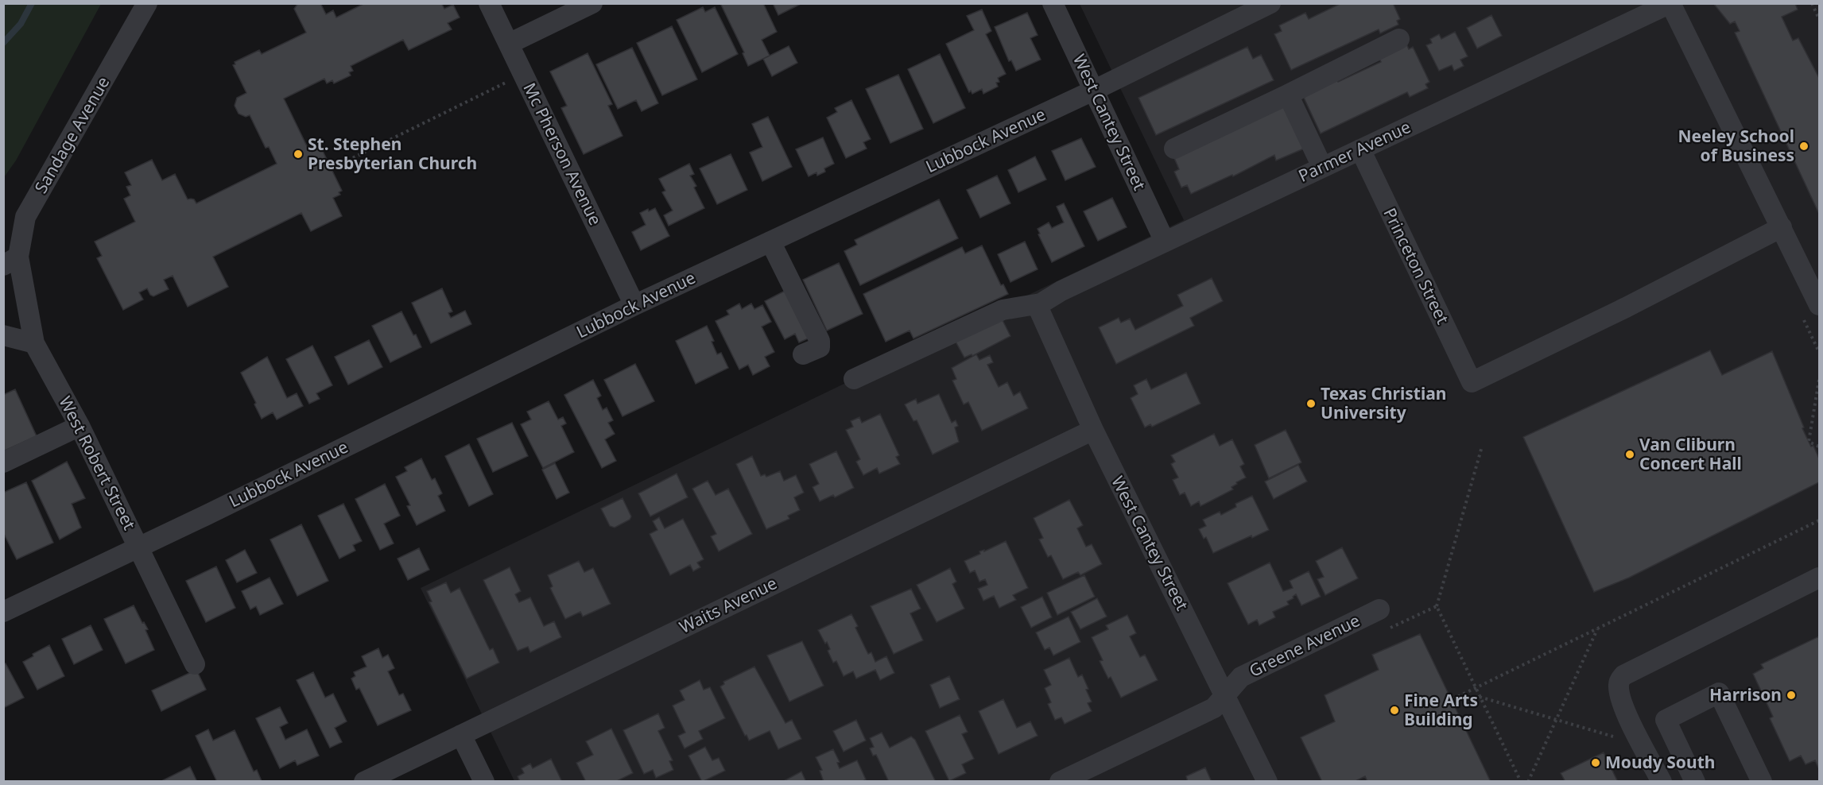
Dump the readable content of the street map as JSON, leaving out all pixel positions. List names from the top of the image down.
{
  "streets": {
    "street": [
      "West Cantey Street",
      "Sandage Avenue",
      "Lubbock Avenue",
      "Parmer Avenue",
      "Mc Pherson Avenue",
      "Princeton Street",
      "West Robert Street",
      "Waits Avenue",
      "Greene Avenue"
    ]
  },
  "crossings": [
    ["West Cantey Street", "Lubbock Avenue"],
    ["West Cantey Street", "Parmer Avenue"],
    ["West Cantey Street", "Waits Avenue"],
    ["West Cantey Street", "Greene Avenue"],
    ["Sandage Avenue", "West Robert Street"],
    ["Lubbock Avenue", "Mc Pherson Avenue"],
    ["Lubbock Avenue", "West Robert Street"],
    ["Parmer Avenue", "Princeton Street"]
  ],
  "places": [
    "Neeley School of Business",
    "St. Stephen Presbyterian Church",
    "Texas Christian University",
    "Van Cliburn Concert Hall",
    "Harrison",
    "Fine Arts Building",
    "Moudy South"
  ]
}
